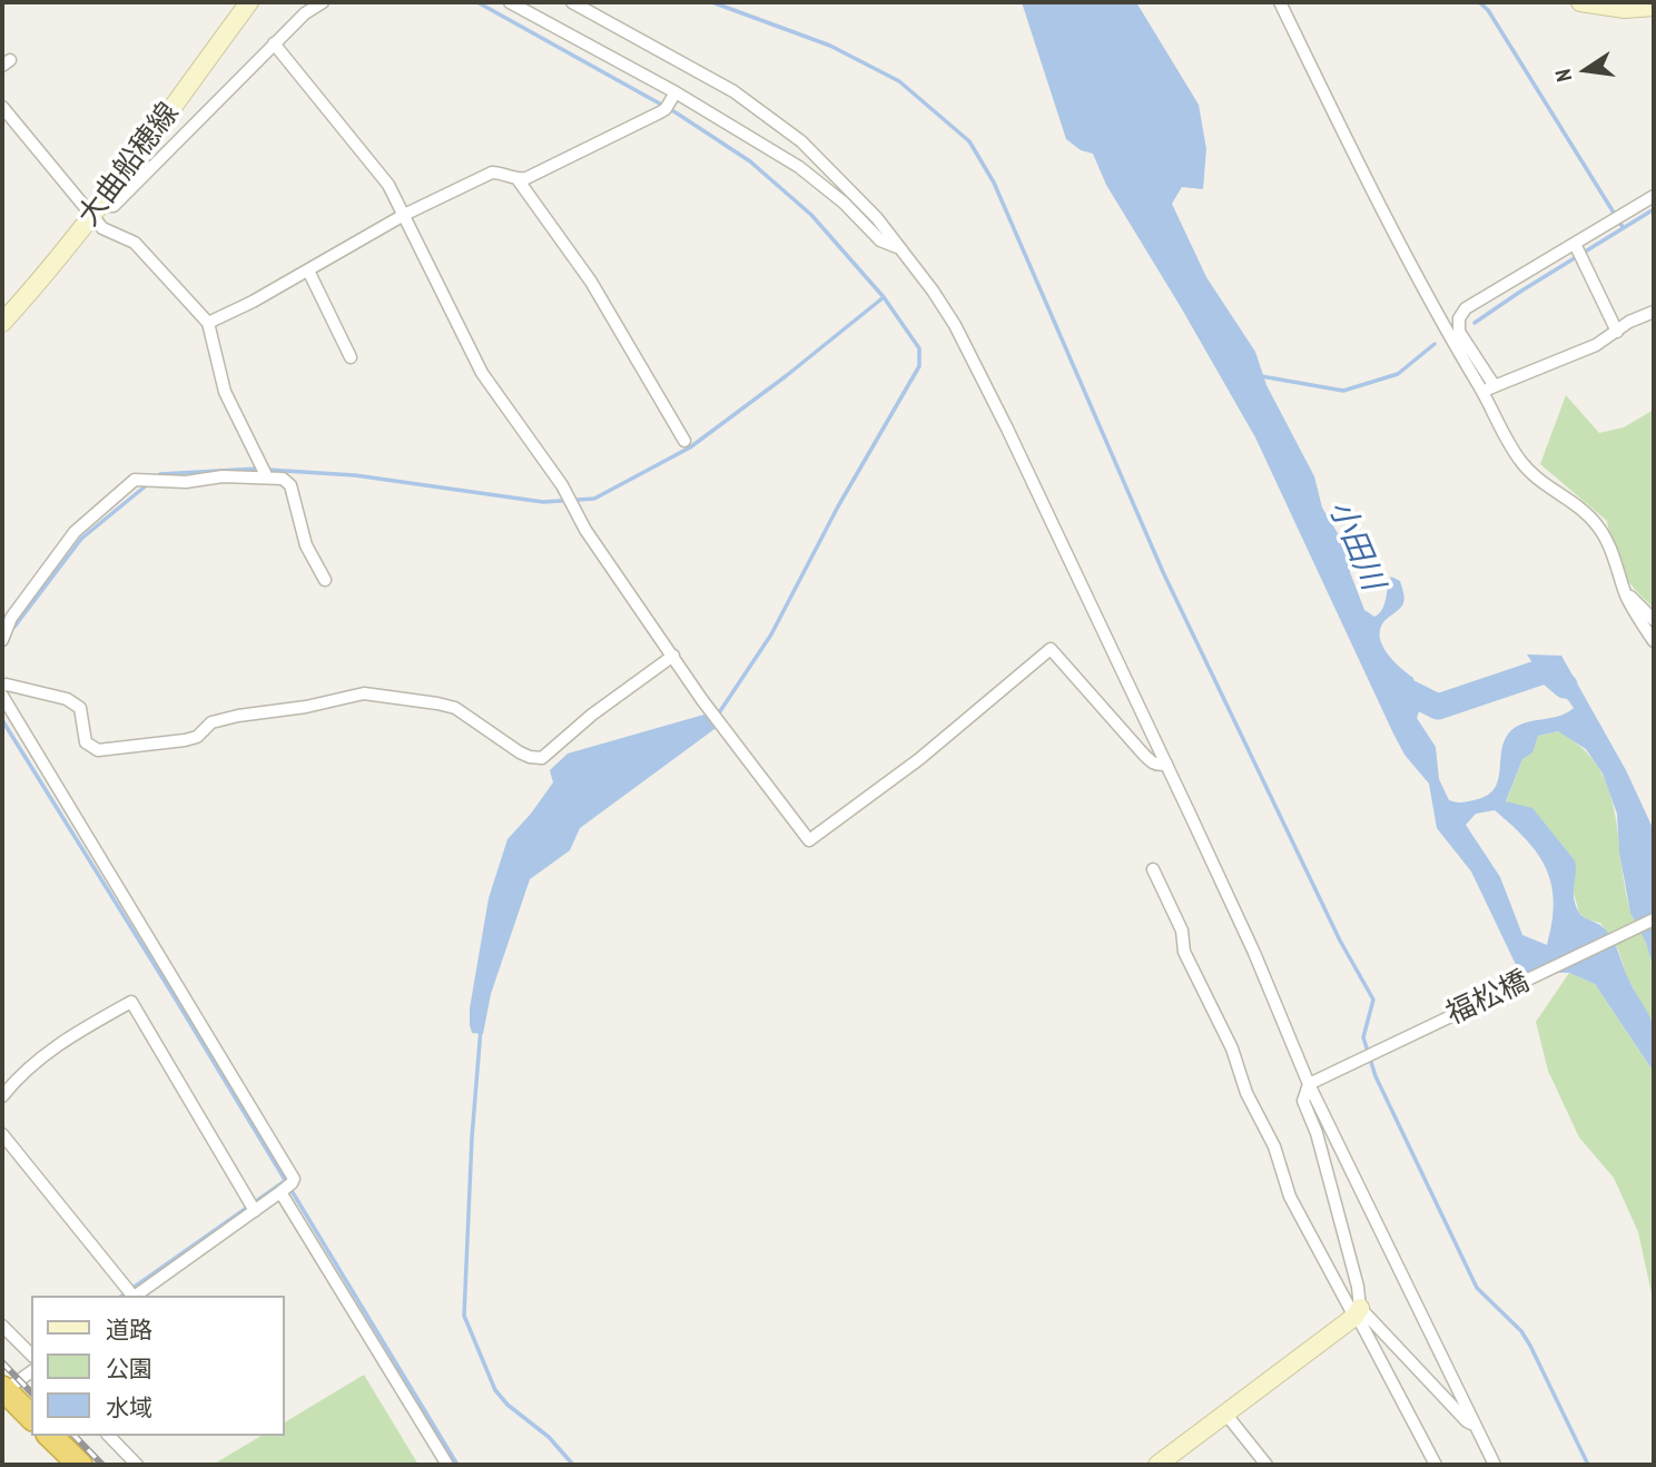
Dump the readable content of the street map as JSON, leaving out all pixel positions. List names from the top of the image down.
{
  "streets": {
    "main road": ["大曲船穂線"],
    "street": ["福松橋"]
  },
  "water": ["小田川"],
  "legend": ["道路", "公園", "水域"],
  "north": "left"
}
